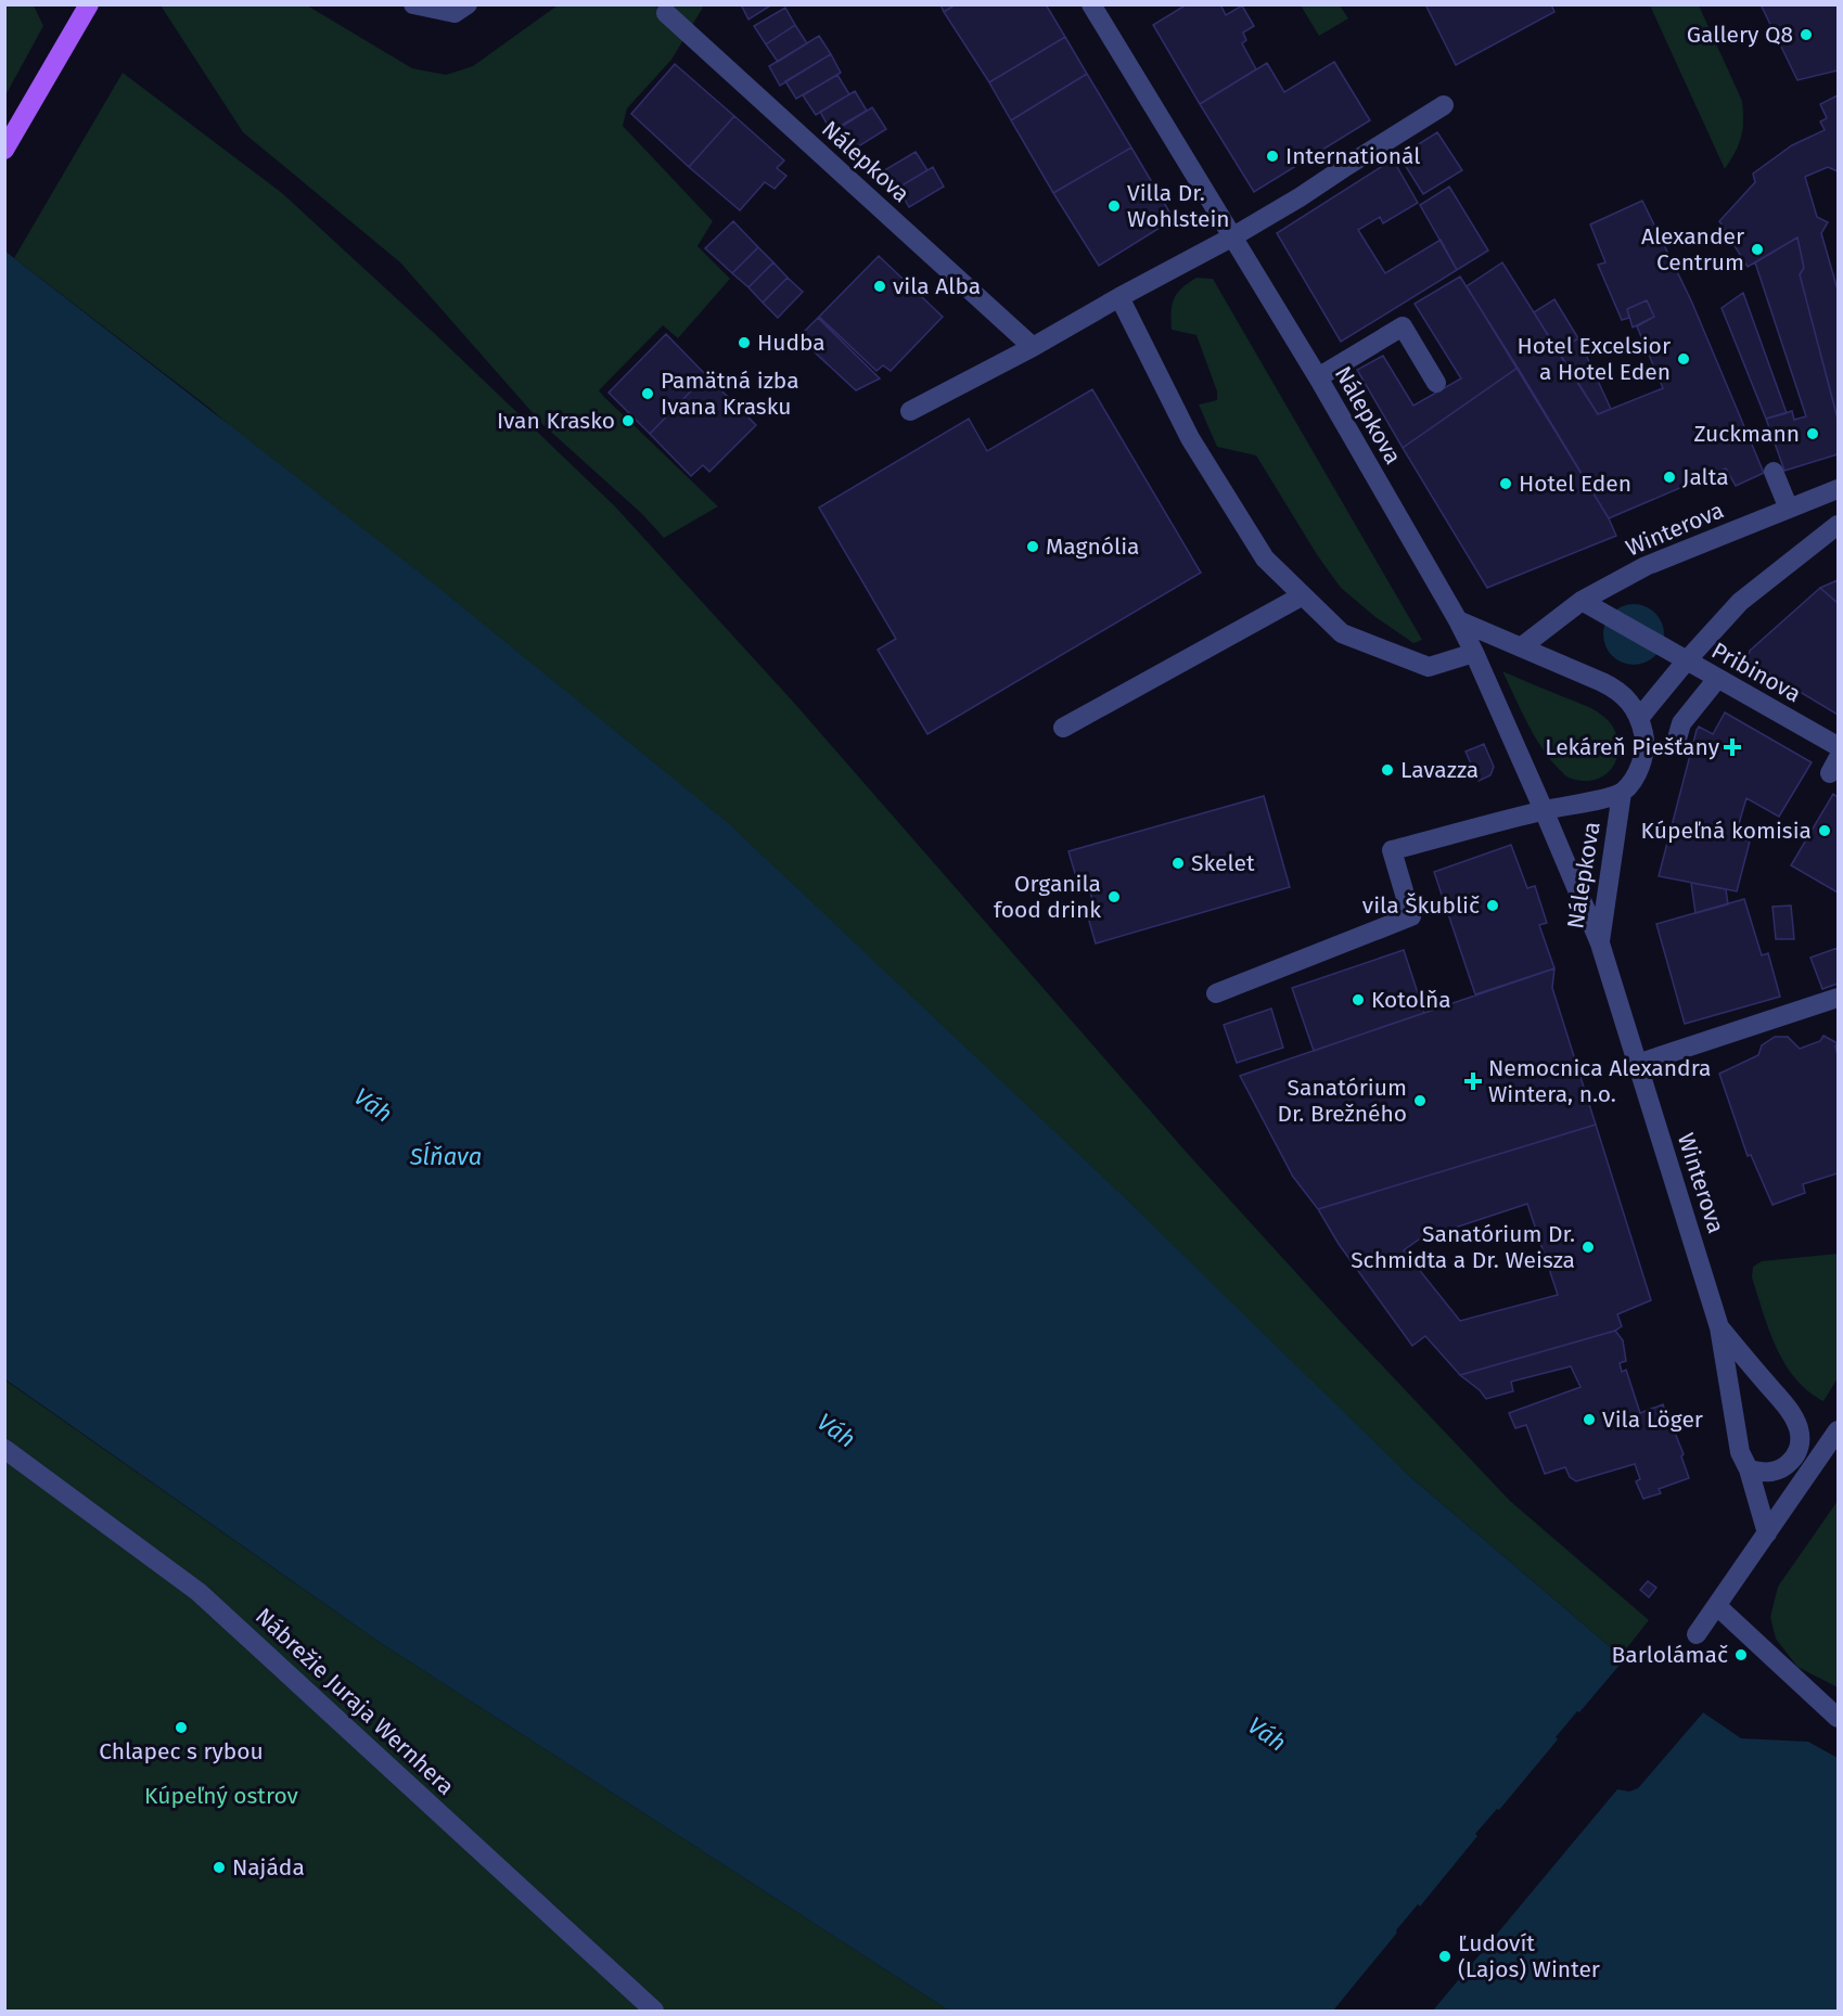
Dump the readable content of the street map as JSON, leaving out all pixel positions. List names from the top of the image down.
{
  "streets": {
    "street": [
      "Nálepkova",
      "Winterova",
      "Pribinova",
      "Nábrežie Juraja Wernhera"
    ]
  },
  "crossings": [
    ["Nálepkova", "Winterova"]
  ],
  "water": ["Váh", "Sĺňava"],
  "parks": ["Kúpeľný ostrov"],
  "places": {
    "other": [
      "Gallery Q8",
      "Internationál",
      "Villa Dr. Wohlstein",
      "Alexander Centrum",
      "vila Alba",
      "Hudba",
      "Hotel Excelsior a Hotel Eden",
      "Pamätná izba Ivana Krasku",
      "Ivan Krasko",
      "Zuckmann",
      "Jalta",
      "Hotel Eden",
      "Magnólia",
      "Lavazza",
      "Kúpeľná komisia",
      "Skelet",
      "Organila food drink",
      "vila Škublič",
      "Kotolňa",
      "Sanatórium Dr. Brežného",
      "Sanatórium Dr. Schmidta a Dr. Weisza",
      "Vila Löger",
      "Barlolámač",
      "Chlapec s rybou",
      "Najáda",
      "Ľudovít (Lajos) Winter"
    ],
    "health": ["Lekáreň Piešťany", "Nemocnica Alexandra Wintera, n.o."]
  }
}
